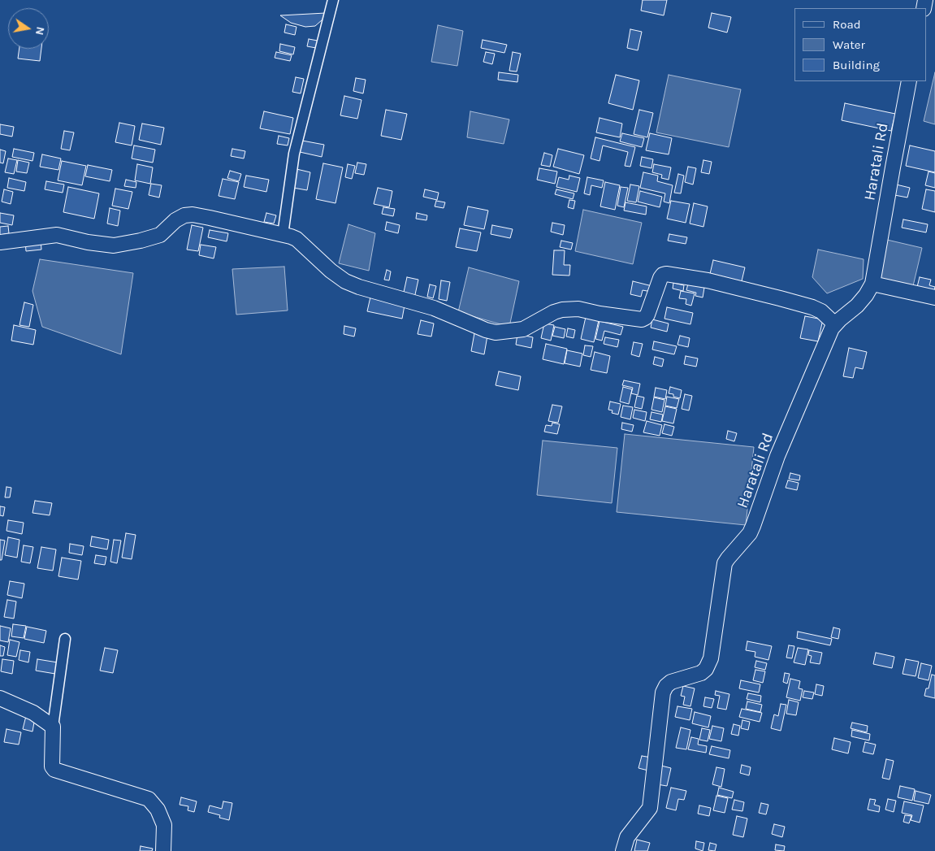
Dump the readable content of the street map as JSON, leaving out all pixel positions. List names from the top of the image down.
{
  "streets": {
    "main road": ["Haratali Rd"]
  },
  "legend": ["Road", "Water", "Building"],
  "north": "right"
}
